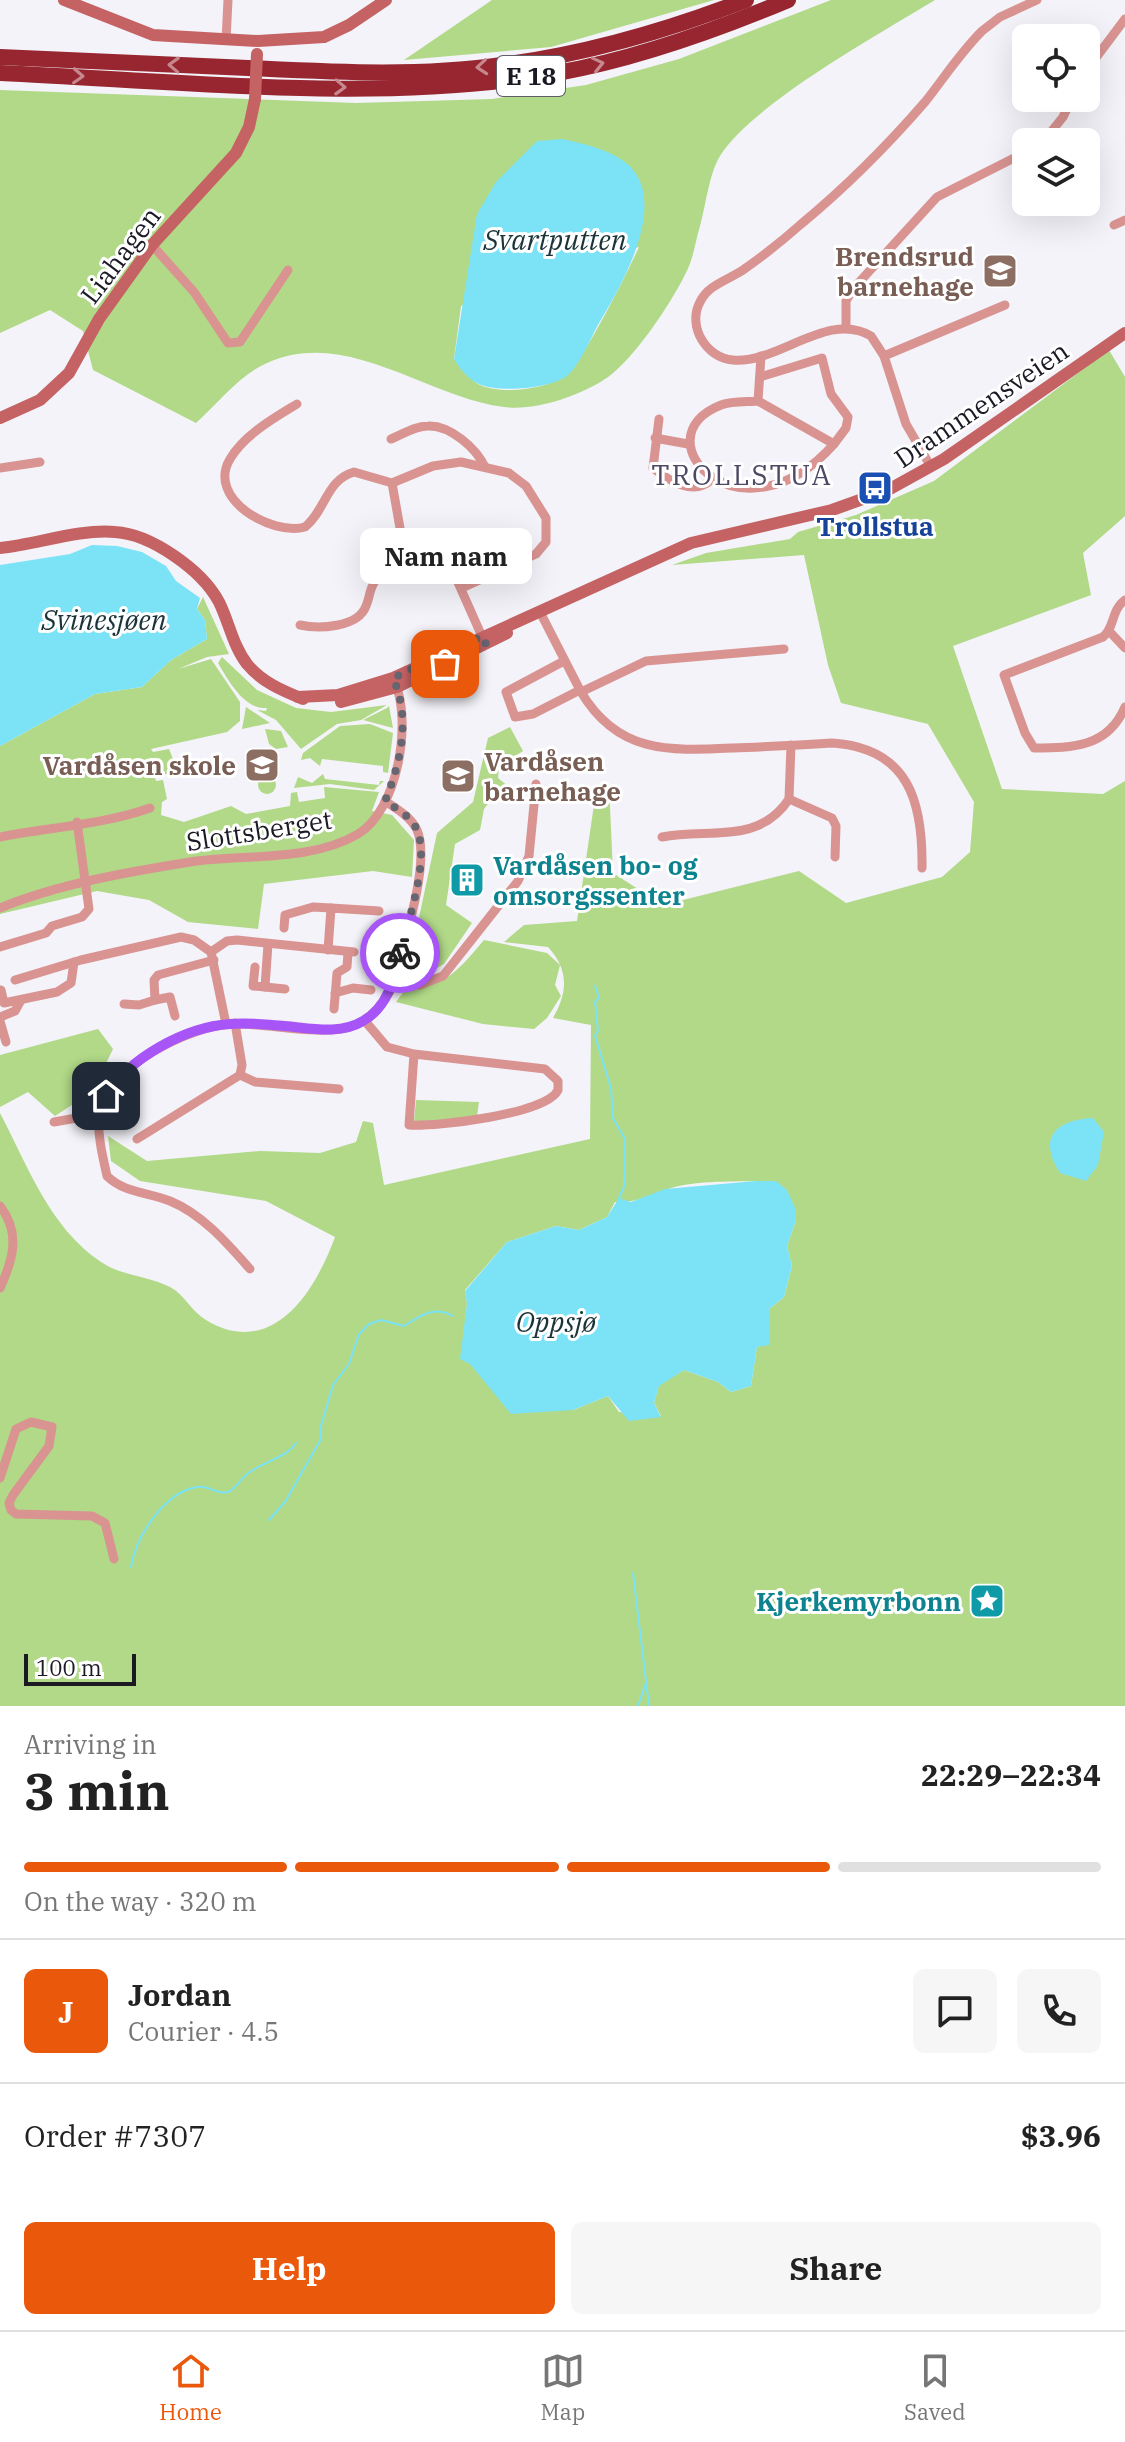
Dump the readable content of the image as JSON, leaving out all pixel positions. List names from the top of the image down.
{
  "streets": {
    "highway": ["E 18"],
    "main road": ["Liahagen", "Drammensveien"],
    "street": ["Slottsberget"]
  },
  "crossings": [
    ["Drammensveien", "Slottsberget"]
  ],
  "districts": ["TROLLSTUA"],
  "water": ["Svartputten", "Svinesjøen", "Oppsjø"],
  "places": {
    "school or university": ["Brendsrud barnehage", "Vardåsen skole", "Vardåsen barnehage"],
    "bus stop": ["Trollstua"],
    "other": ["Nam nam"],
    "building": ["Vardåsen bo- og omsorgssenter"],
    "place": ["Kjerkemyrbonn"]
  },
  "scale_bar": "100 m",
  "page": {
    "bubble": "Nam nam",
    "scale": "100 m",
    "heading": ["3 min", "Arriving in", "22:29–22:34"],
    "panel": [
      "Jordan",
      "Courier · 4.5",
      "Order #7307",
      "$3.96"
    ],
    "bar": "On the way · 320 m",
    "round": "J",
    "buttons": ["Help", "Share"],
    "tabs": ["Home", "Map", "Saved"]
  }
}
